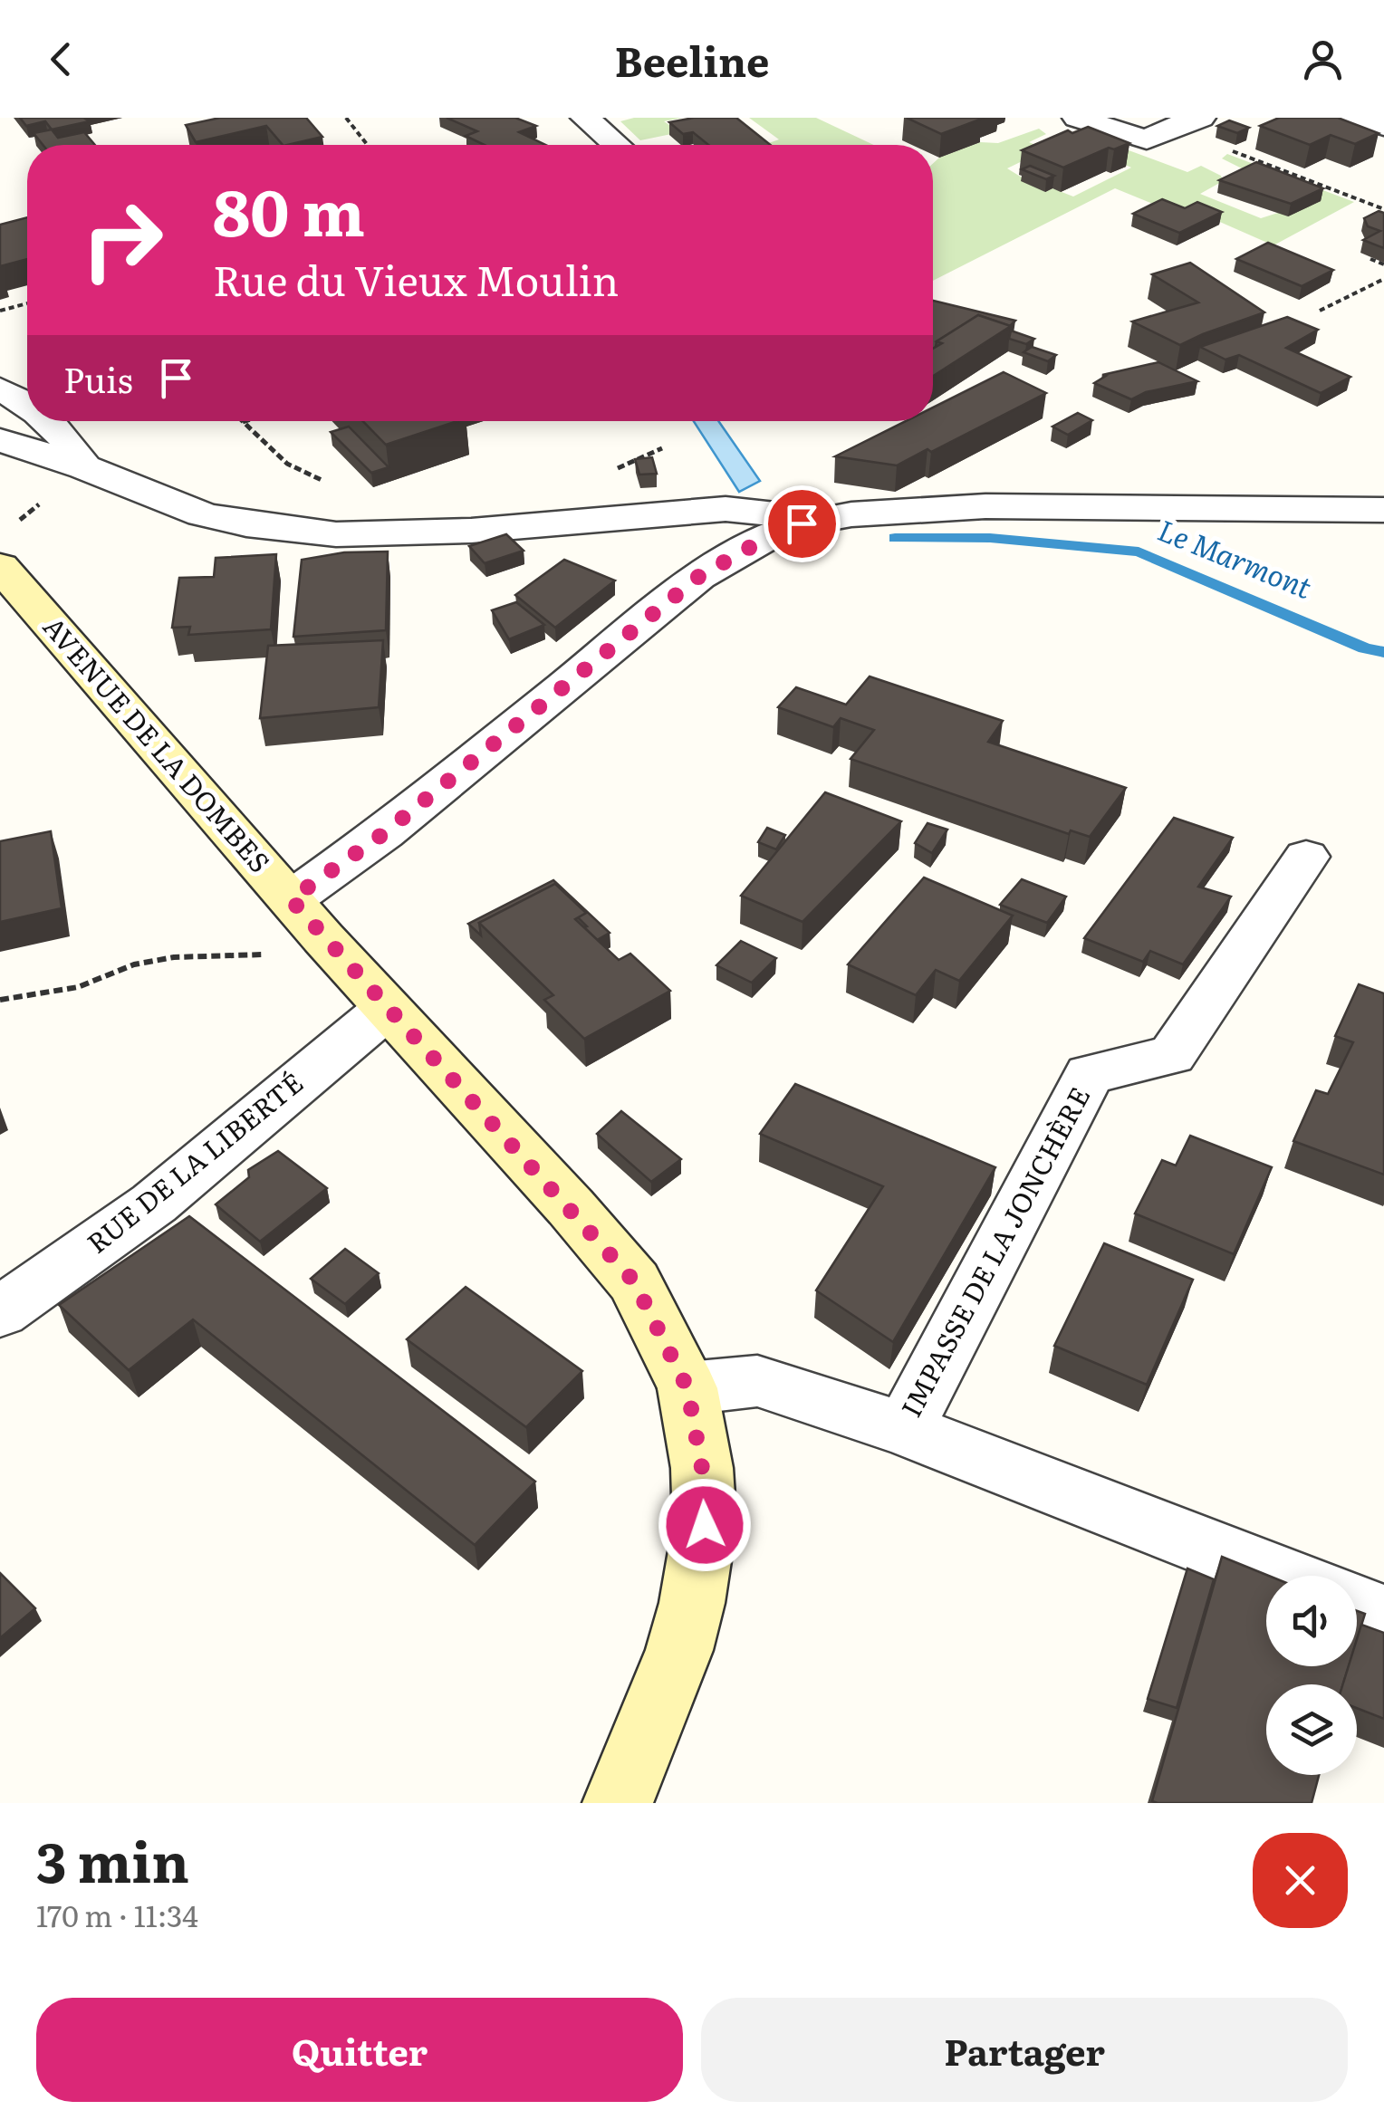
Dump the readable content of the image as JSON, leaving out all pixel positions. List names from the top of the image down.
{
  "streets": {
    "main road": ["AVENUE DE LA DOMBES"],
    "street": ["RUE DE LA LIBERTÉ", "IMPASSE DE LA JONCHÈRE"]
  },
  "crossings": [
    ["AVENUE DE LA DOMBES", "RUE DE LA LIBERTÉ"]
  ],
  "water": ["Le Marmont"],
  "page": {
    "header": "Beeline",
    "turn": ["80 m", "Rue du Vieux Moulin"],
    "then": "Puis",
    "heading": ["3 min", "170 m · 11:34"],
    "buttons": ["Quitter", "Partager"]
  }
}
